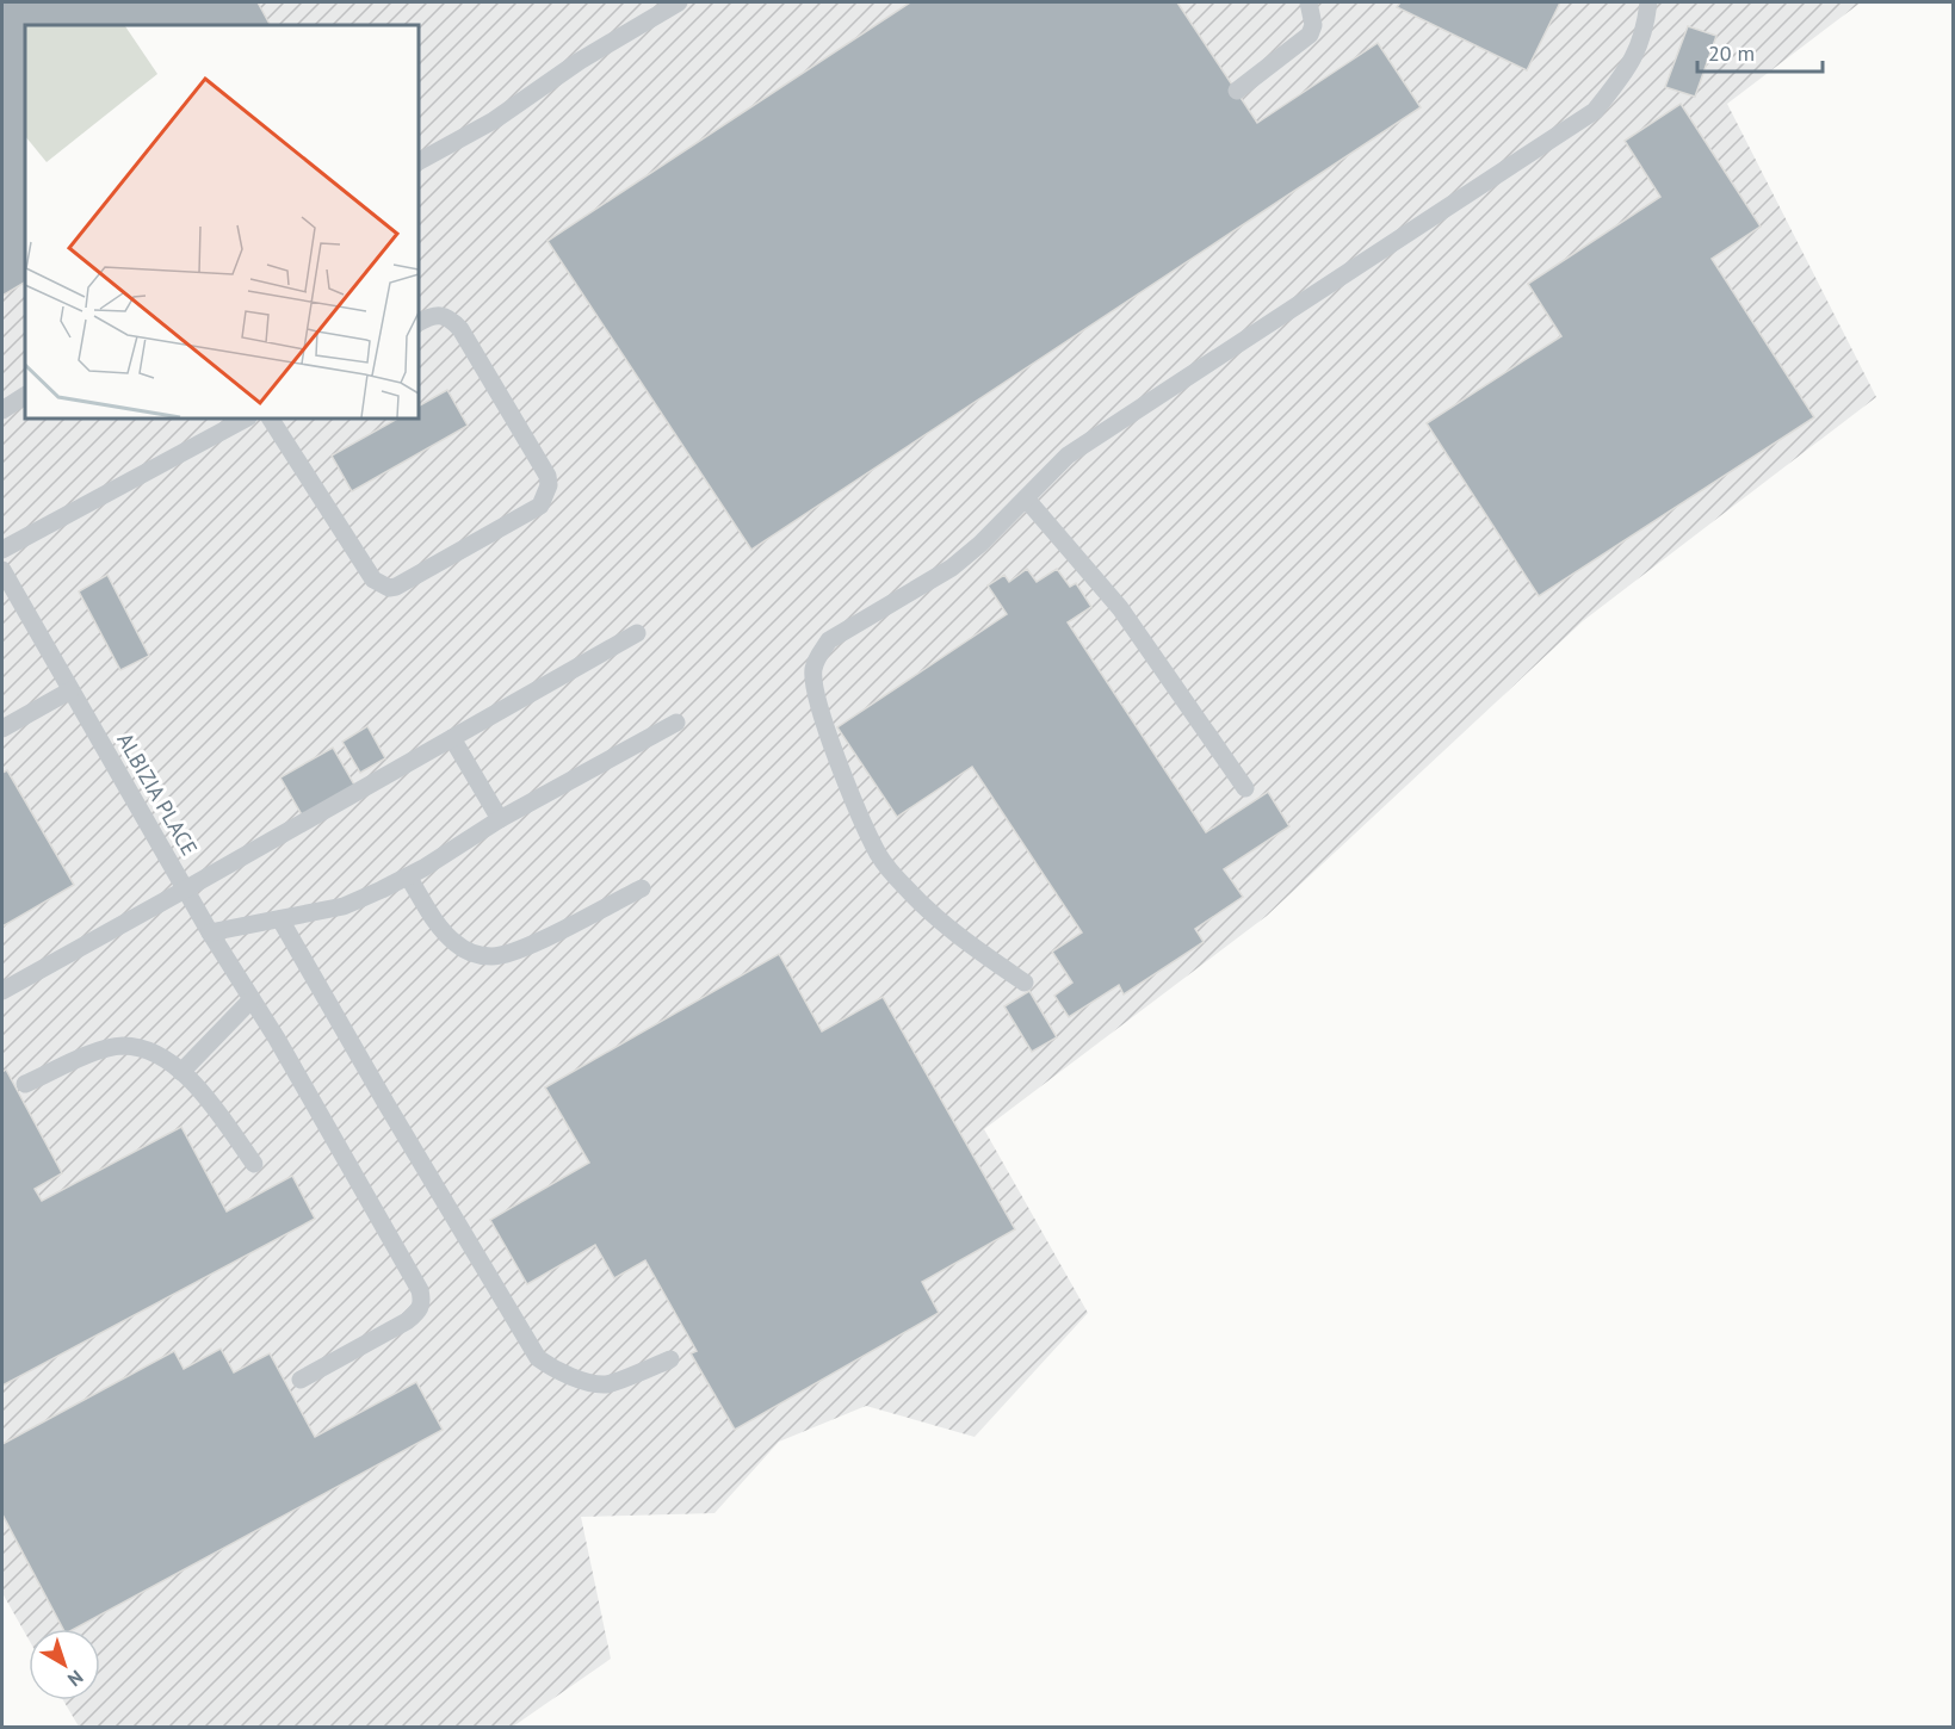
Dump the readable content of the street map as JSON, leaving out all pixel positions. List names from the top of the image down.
{
  "streets": {
    "lane": ["ALBIZIA PLACE"]
  },
  "scale_bar": "20 m",
  "north": "bottom right"
}
